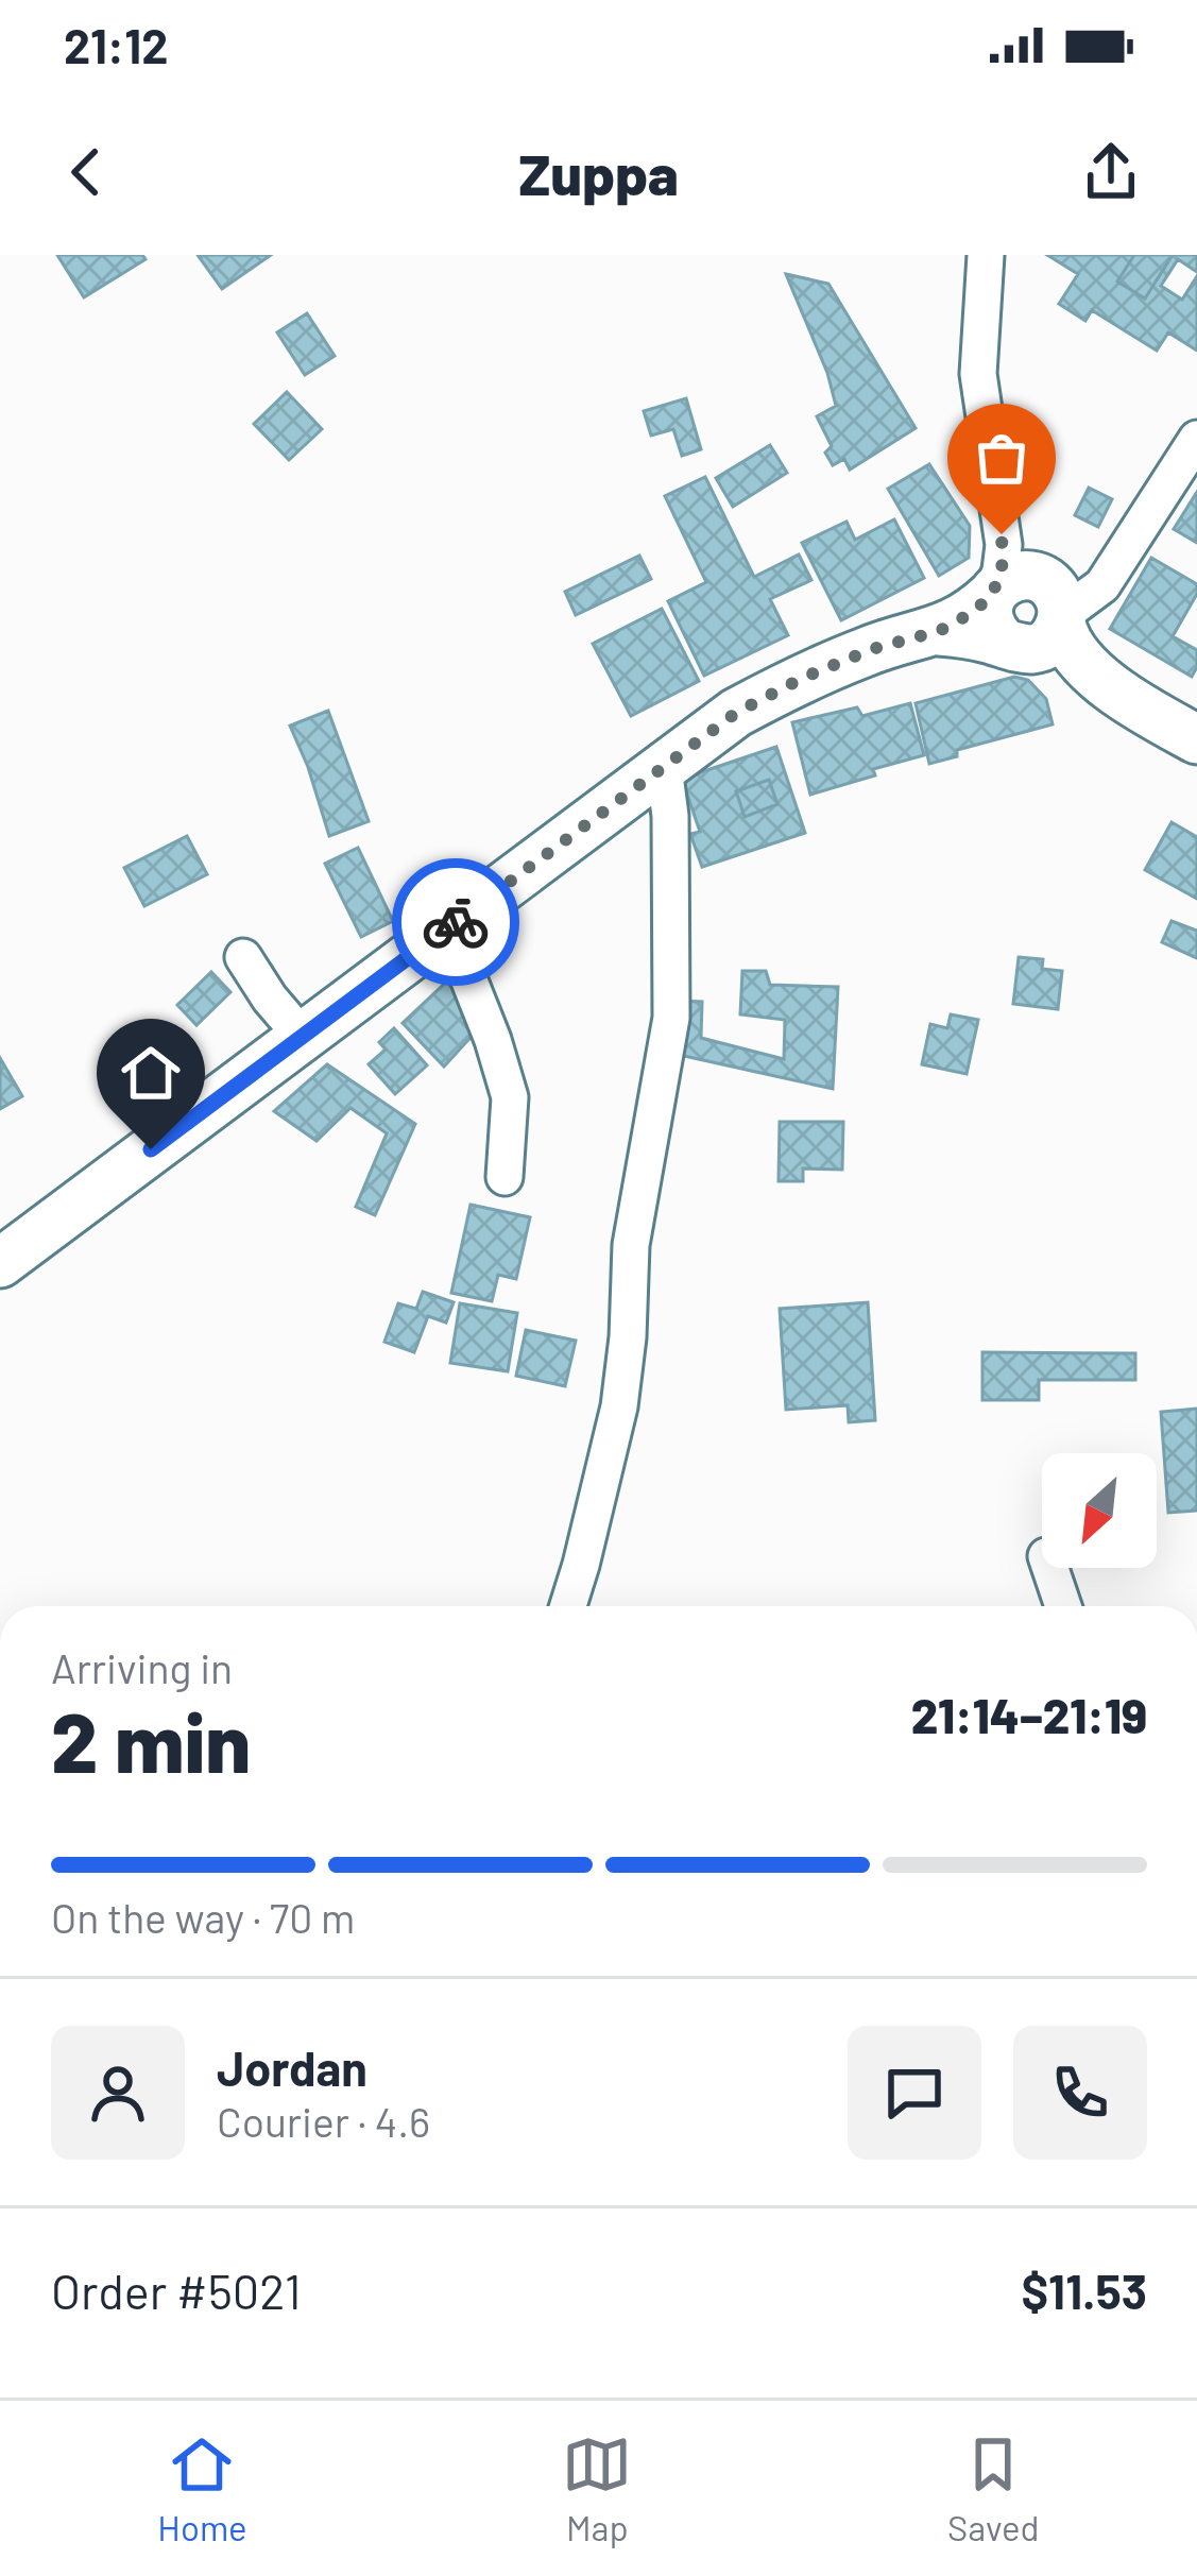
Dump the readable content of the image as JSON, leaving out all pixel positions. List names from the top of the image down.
{
  "north": "bottom left",
  "page": {
    "status": "21:12",
    "header": "Zuppa",
    "heading": ["2 min", "Arriving in", "21:14–21:19"],
    "panel": [
      "Jordan",
      "Courier · 4.6",
      "Order #5021",
      "$11.53"
    ],
    "bar": "On the way · 70 m",
    "tabs": ["Home", "Map", "Saved"]
  }
}
